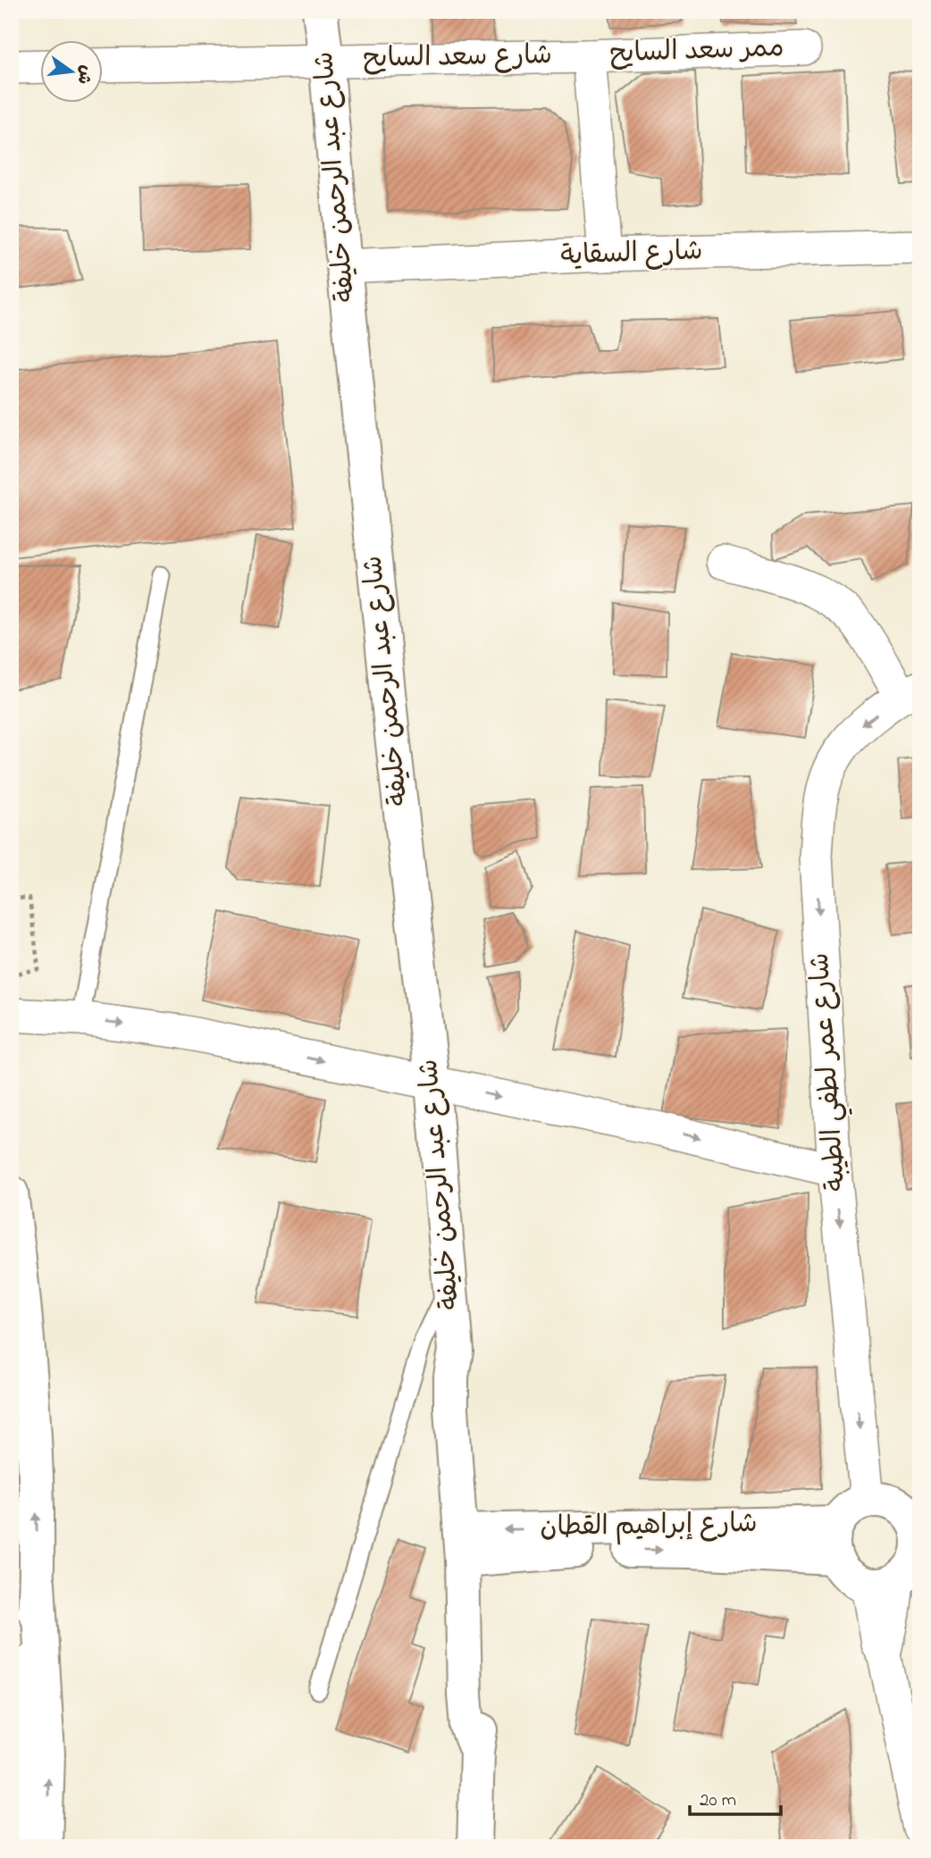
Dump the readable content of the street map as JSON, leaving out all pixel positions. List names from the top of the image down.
{
  "streets": {
    "main road": ["شارع عبد الرحمن خليفة", "شارع إبراهيم القطان"],
    "street": [
      "ممر سعد السايح",
      "شارع سعد السايح",
      "شارع السقاية",
      "شارع عمر لطفي الطيبة"
    ]
  },
  "crossings": [
    ["ممر سعد السايح", "شارع سعد السايح"],
    ["شارع سعد السايح", "شارع عبد الرحمن خليفة"],
    ["شارع عبد الرحمن خليفة", "شارع السقاية"],
    ["شارع عبد الرحمن خليفة", "شارع إبراهيم القطان"],
    ["شارع عمر لطفي الطيبة", "شارع إبراهيم القطان"]
  ],
  "one_way": ["شارع عمر لطفي الطيبة"],
  "scale_bar": "20 m",
  "north": "right"
}
